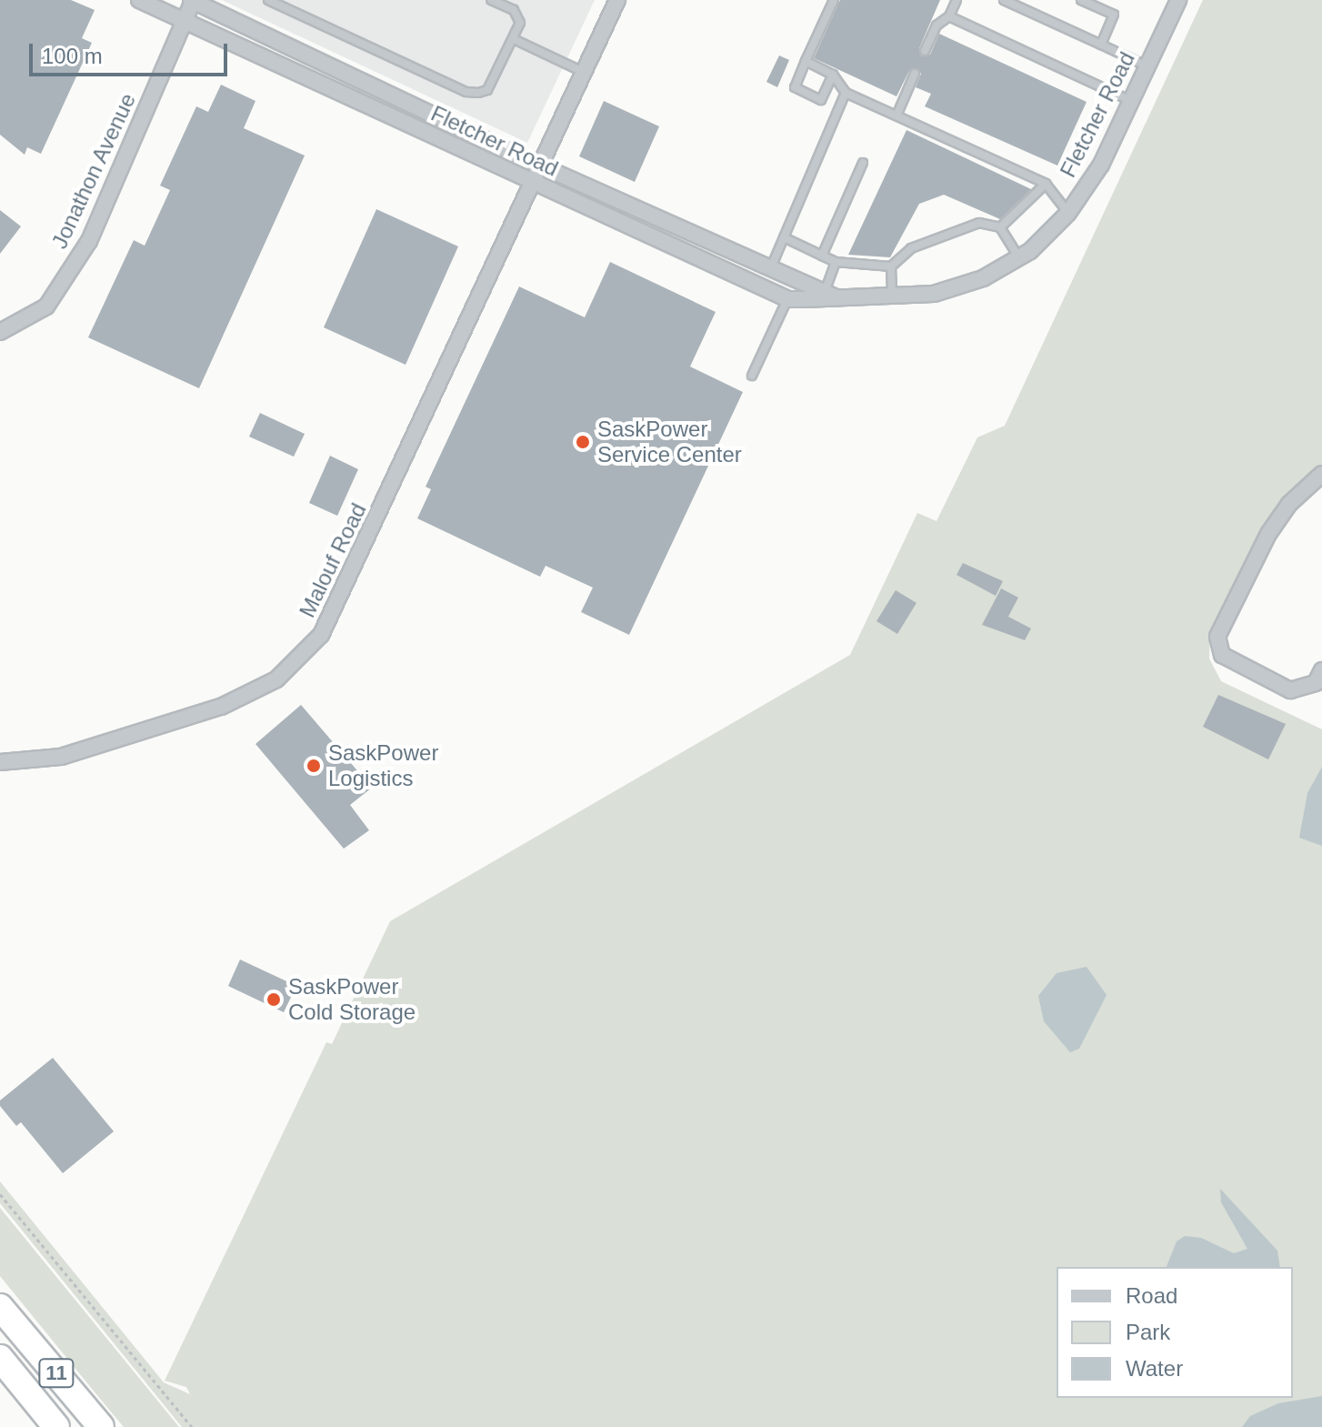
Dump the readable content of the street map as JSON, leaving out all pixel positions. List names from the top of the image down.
{
  "streets": {
    "highway": ["11"],
    "street": ["Fletcher Road", "Jonathon Avenue", "Malouf Road"]
  },
  "crossings": [
    ["Fletcher Road", "Jonathon Avenue"],
    ["Fletcher Road", "Malouf Road"]
  ],
  "places": ["SaskPower Service Center", "SaskPower Logistics", "SaskPower Cold Storage"],
  "legend": ["Road", "Park", "Water"],
  "scale_bar": "100 m"
}
